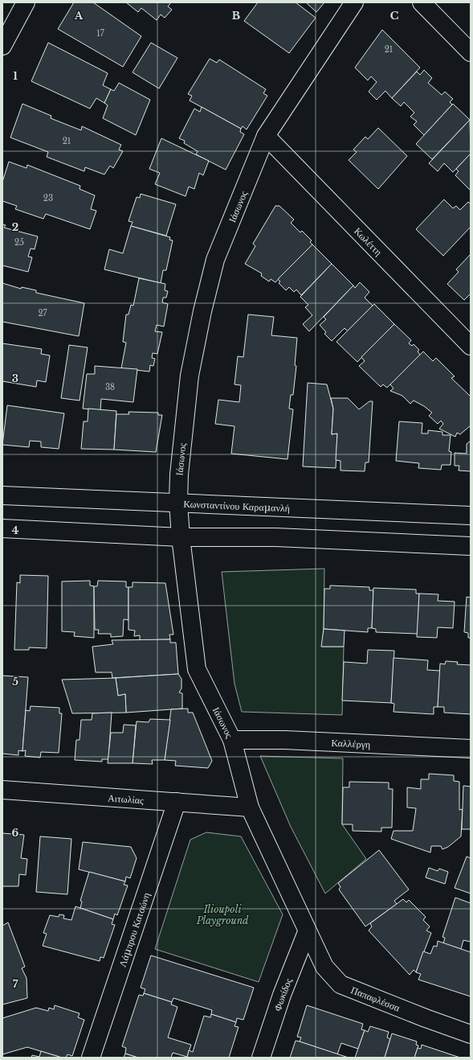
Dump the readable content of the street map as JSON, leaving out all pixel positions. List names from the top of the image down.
{
  "streets": {
    "street": [
      "Ιάσωνος",
      "Κωλέττη",
      "Κωνσταντίνου Καραμανλή",
      "Καλλέργη",
      "Αιτωλίας",
      "Λάμπρου Κατσώνη",
      "Φωκίδος",
      "Παπαφλέσσα"
    ]
  },
  "crossings": [
    ["Ιάσωνος", "Κωλέττη"],
    ["Ιάσωνος", "Κωνσταντίνου Καραμανλή"],
    ["Ιάσωνος", "Καλλέργη"],
    ["Ιάσωνος", "Αιτωλίας"],
    ["Ιάσωνος", "Φωκίδος"],
    ["Ιάσωνος", "Παπαφλέσσα"],
    ["Αιτωλίας", "Λάμπρου Κατσώνη"],
    ["Φωκίδος", "Παπαφλέσσα"]
  ],
  "parks": ["Ilioupoli Playground"],
  "house_numbers": [
    "17",
    "21",
    "21",
    "23",
    "25",
    "27",
    "38"
  ],
  "grid": {
    "columns": ["A", "B", "C"],
    "rows": [
      "1",
      "2",
      "3",
      "4",
      "5",
      "6",
      "7"
    ]
  }
}
